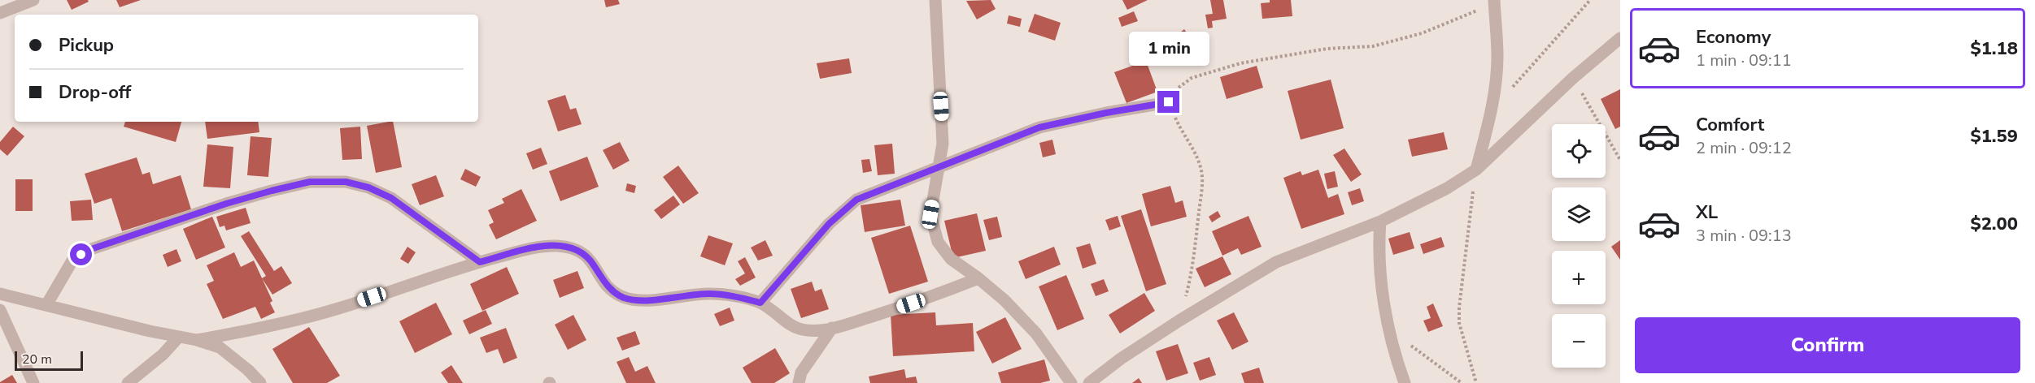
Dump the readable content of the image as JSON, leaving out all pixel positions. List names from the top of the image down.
{
  "scale_bar": "20 m",
  "page": {
    "list": [
      {
        "name": "Economy",
        "note": "1 min · 09:11",
        "value": "$1.18"
      },
      {
        "name": "Comfort",
        "note": "2 min · 09:12",
        "value": "$1.59"
      },
      {
        "name": "XL",
        "note": "3 min · 09:13",
        "value": "$2.00"
      }
    ],
    "banner": ["Pickup", "Drop-off"],
    "bubble": "1 min",
    "map_buttons": ["+", "−"],
    "buttons": "Confirm",
    "scale": "20 m"
  }
}
